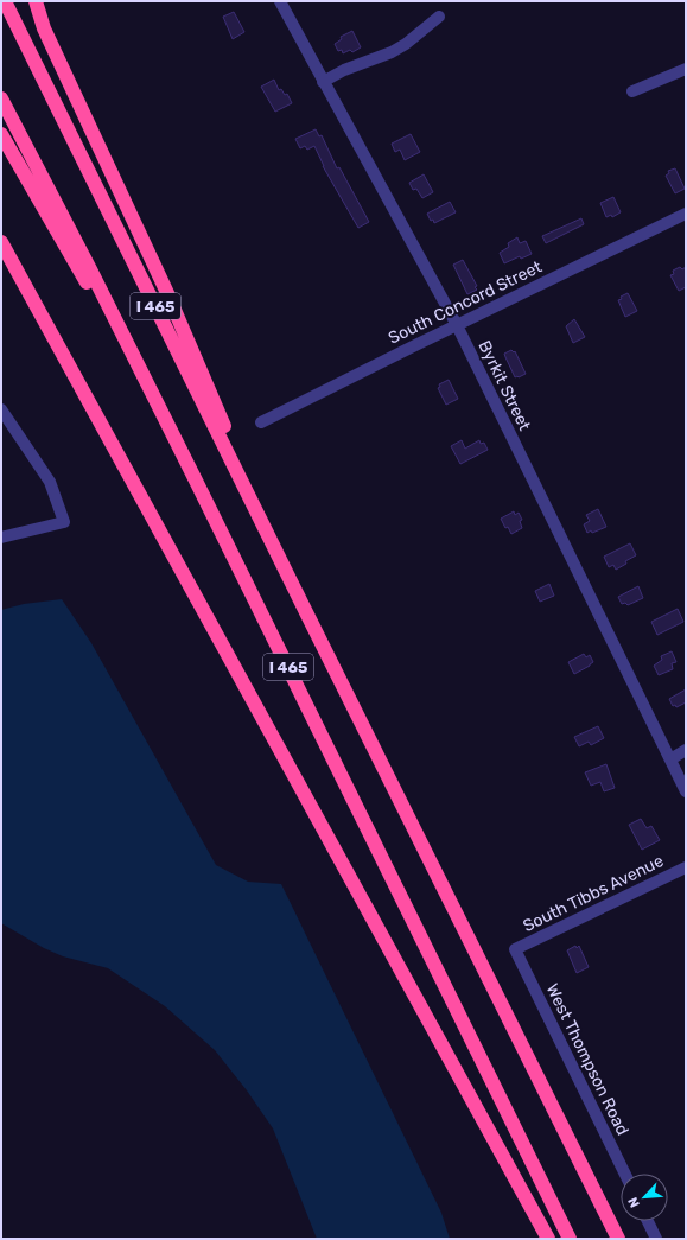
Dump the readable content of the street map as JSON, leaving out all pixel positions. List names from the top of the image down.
{
  "streets": {
    "highway": ["I 465"],
    "street": [
      "South Concord Street",
      "Byrkit Street",
      "South Tibbs Avenue",
      "West Thompson Road"
    ]
  },
  "crossings": [
    ["South Concord Street", "Byrkit Street"],
    ["South Tibbs Avenue", "West Thompson Road"]
  ],
  "north": "bottom left"
}
